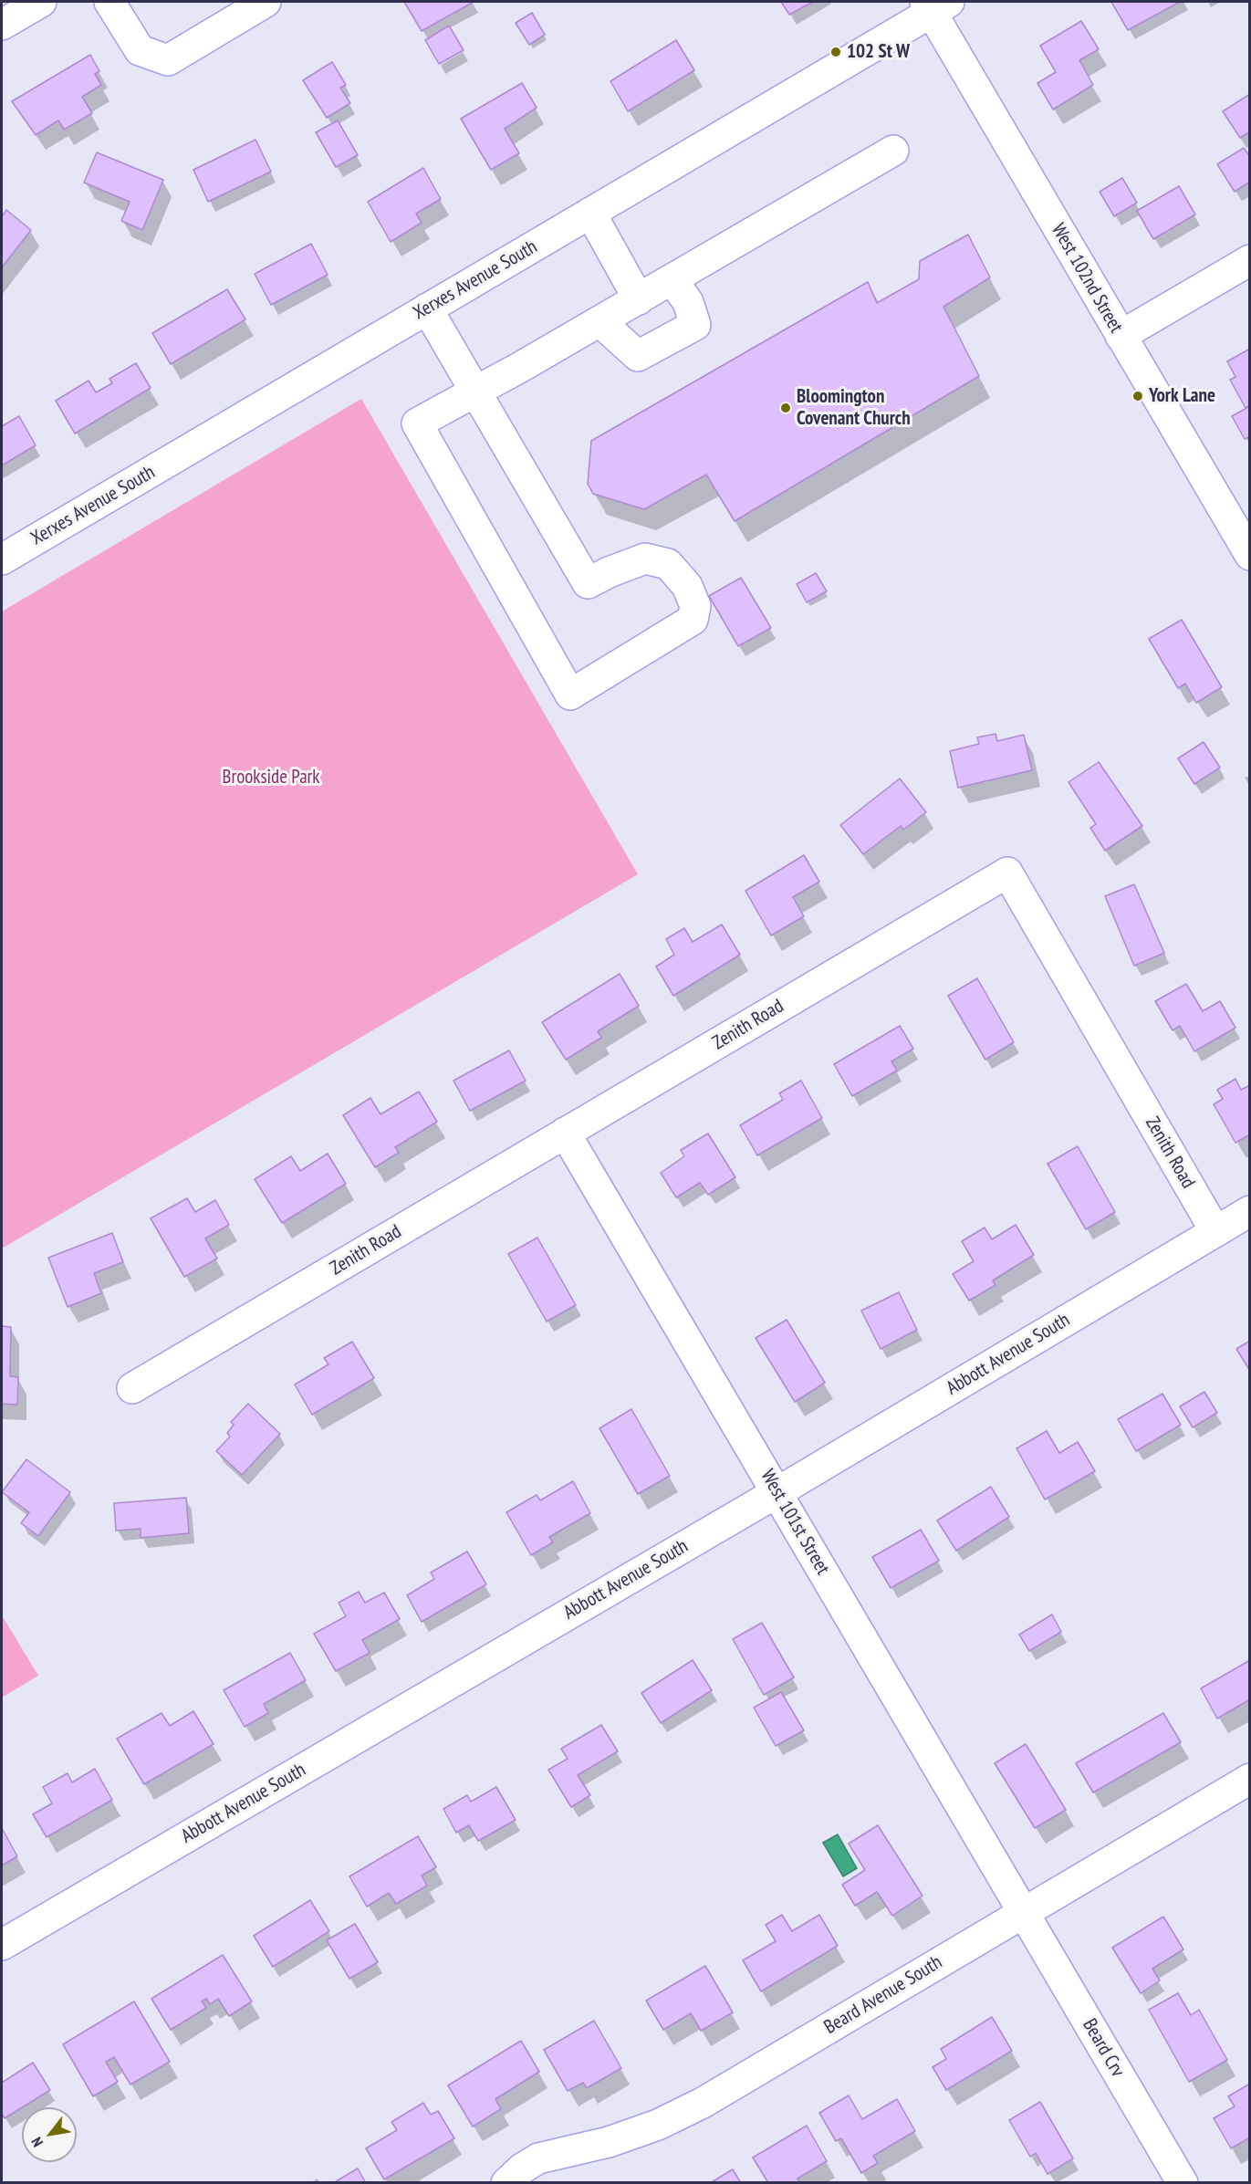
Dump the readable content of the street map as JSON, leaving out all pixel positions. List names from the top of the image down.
{
  "streets": {
    "street": [
      "West 102nd Street",
      "Xerxes Avenue South",
      "Zenith Road",
      "Abbott Avenue South",
      "West 101st Street",
      "Beard Avenue South",
      "Beard Crv"
    ]
  },
  "crossings": [
    ["West 102nd Street", "Xerxes Avenue South"],
    ["Zenith Road", "Abbott Avenue South"],
    ["Zenith Road", "West 101st Street"],
    ["Abbott Avenue South", "West 101st Street"],
    ["West 101st Street", "Beard Avenue South"],
    ["West 101st Street", "Beard Crv"],
    ["Beard Avenue South", "Beard Crv"]
  ],
  "parks": ["Brookside Park"],
  "places": ["102 St W", "York Lane", "Bloomington Covenant Church"],
  "north": "bottom left"
}
